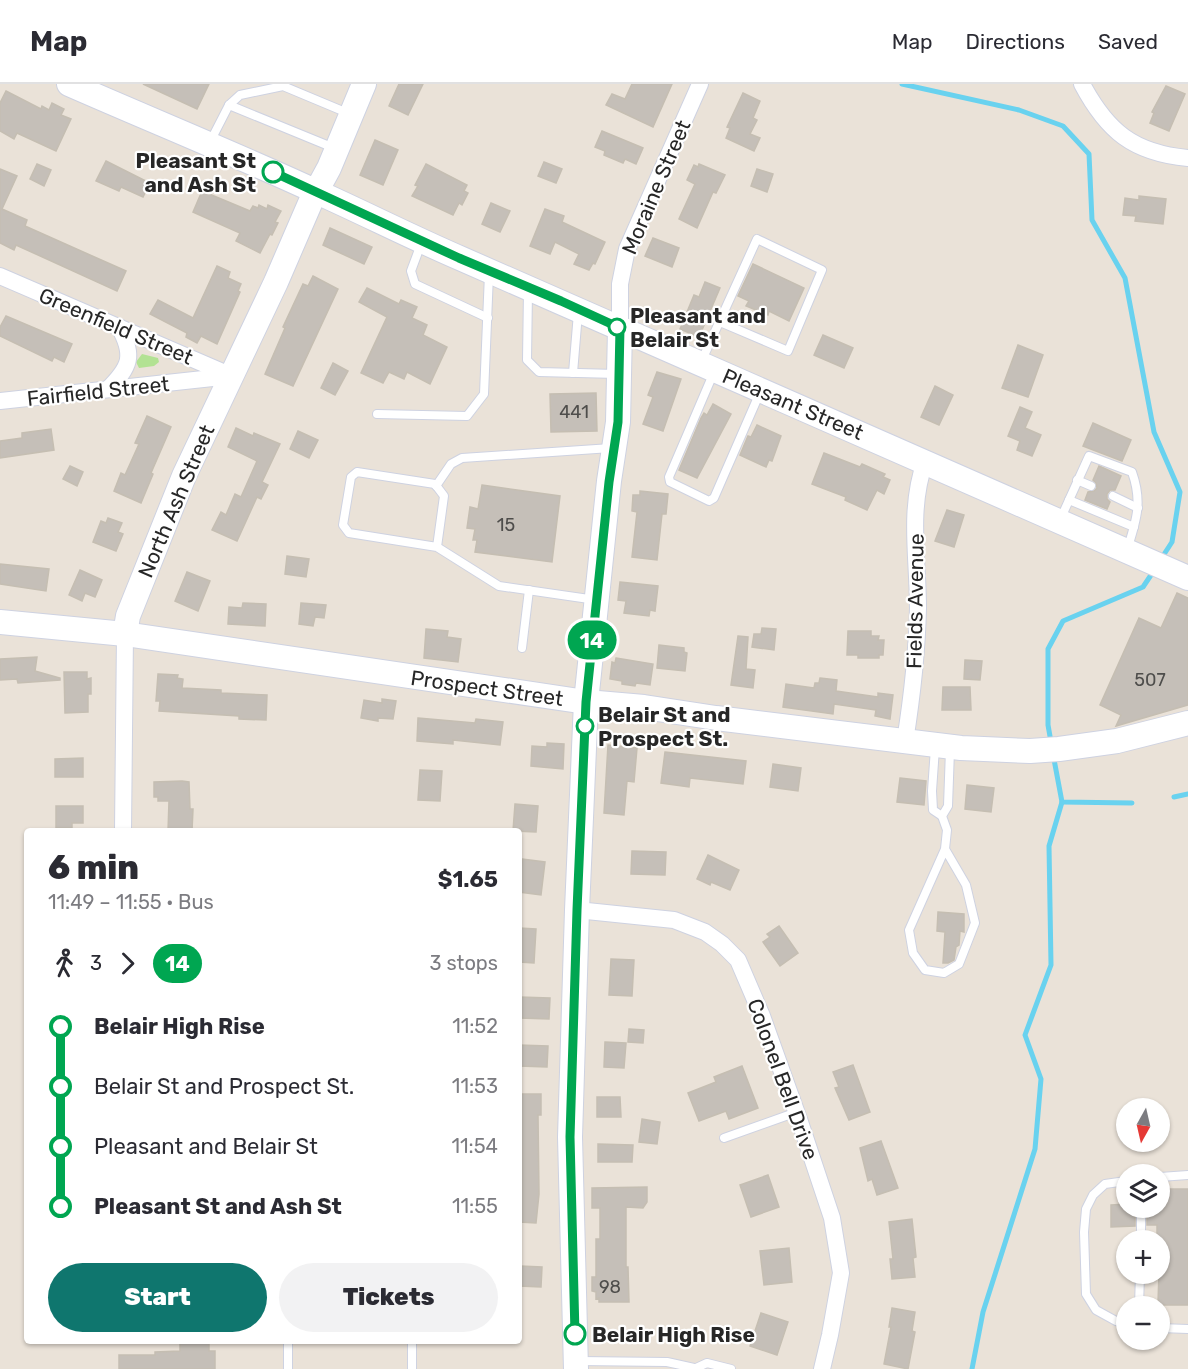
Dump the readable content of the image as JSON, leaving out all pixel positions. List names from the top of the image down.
{
  "streets": {
    "main road": ["Pleasant Street", "North Ash Street", "Prospect Street"],
    "street": [
      "Moraine Street",
      "Greenfield Street",
      "Fairfield Street",
      "Fields Avenue",
      "Colonel Bell Drive"
    ]
  },
  "crossings": [
    ["Moraine Street", "Pleasant Street"],
    ["Greenfield Street", "Fairfield Street"],
    ["Greenfield Street", "North Ash Street"],
    ["Fairfield Street", "North Ash Street"],
    ["Pleasant Street", "North Ash Street"],
    ["Pleasant Street", "Fields Avenue"],
    ["North Ash Street", "Prospect Street"],
    ["Fields Avenue", "Prospect Street"]
  ],
  "places": [
    "Pleasant St and Ash St",
    "Pleasant and Belair St",
    "Belair St and Prospect St.",
    "Belair High Rise"
  ],
  "lines": ["bus line 14"],
  "house_numbers": [
    "441",
    "15",
    "507",
    "98"
  ],
  "north": "bottom",
  "page": {
    "header": "Map",
    "nav": ["Map", "Directions", "Saved"],
    "on_map": "14",
    "heading": ["6 min", "11:49 – 11:55 · Bus", "$1.65"],
    "legs": ["3", "14", "3 stops"],
    "list": [
      {
        "name": "Belair High Rise",
        "value": "11:52"
      },
      {
        "name": "Belair St and Prospect St.",
        "value": "11:53"
      },
      {
        "name": "Pleasant and Belair St",
        "value": "11:54"
      },
      {
        "name": "Pleasant St and Ash St",
        "value": "11:55"
      }
    ],
    "map_buttons": ["+", "−"],
    "buttons": ["Start", "Tickets"]
  }
}
